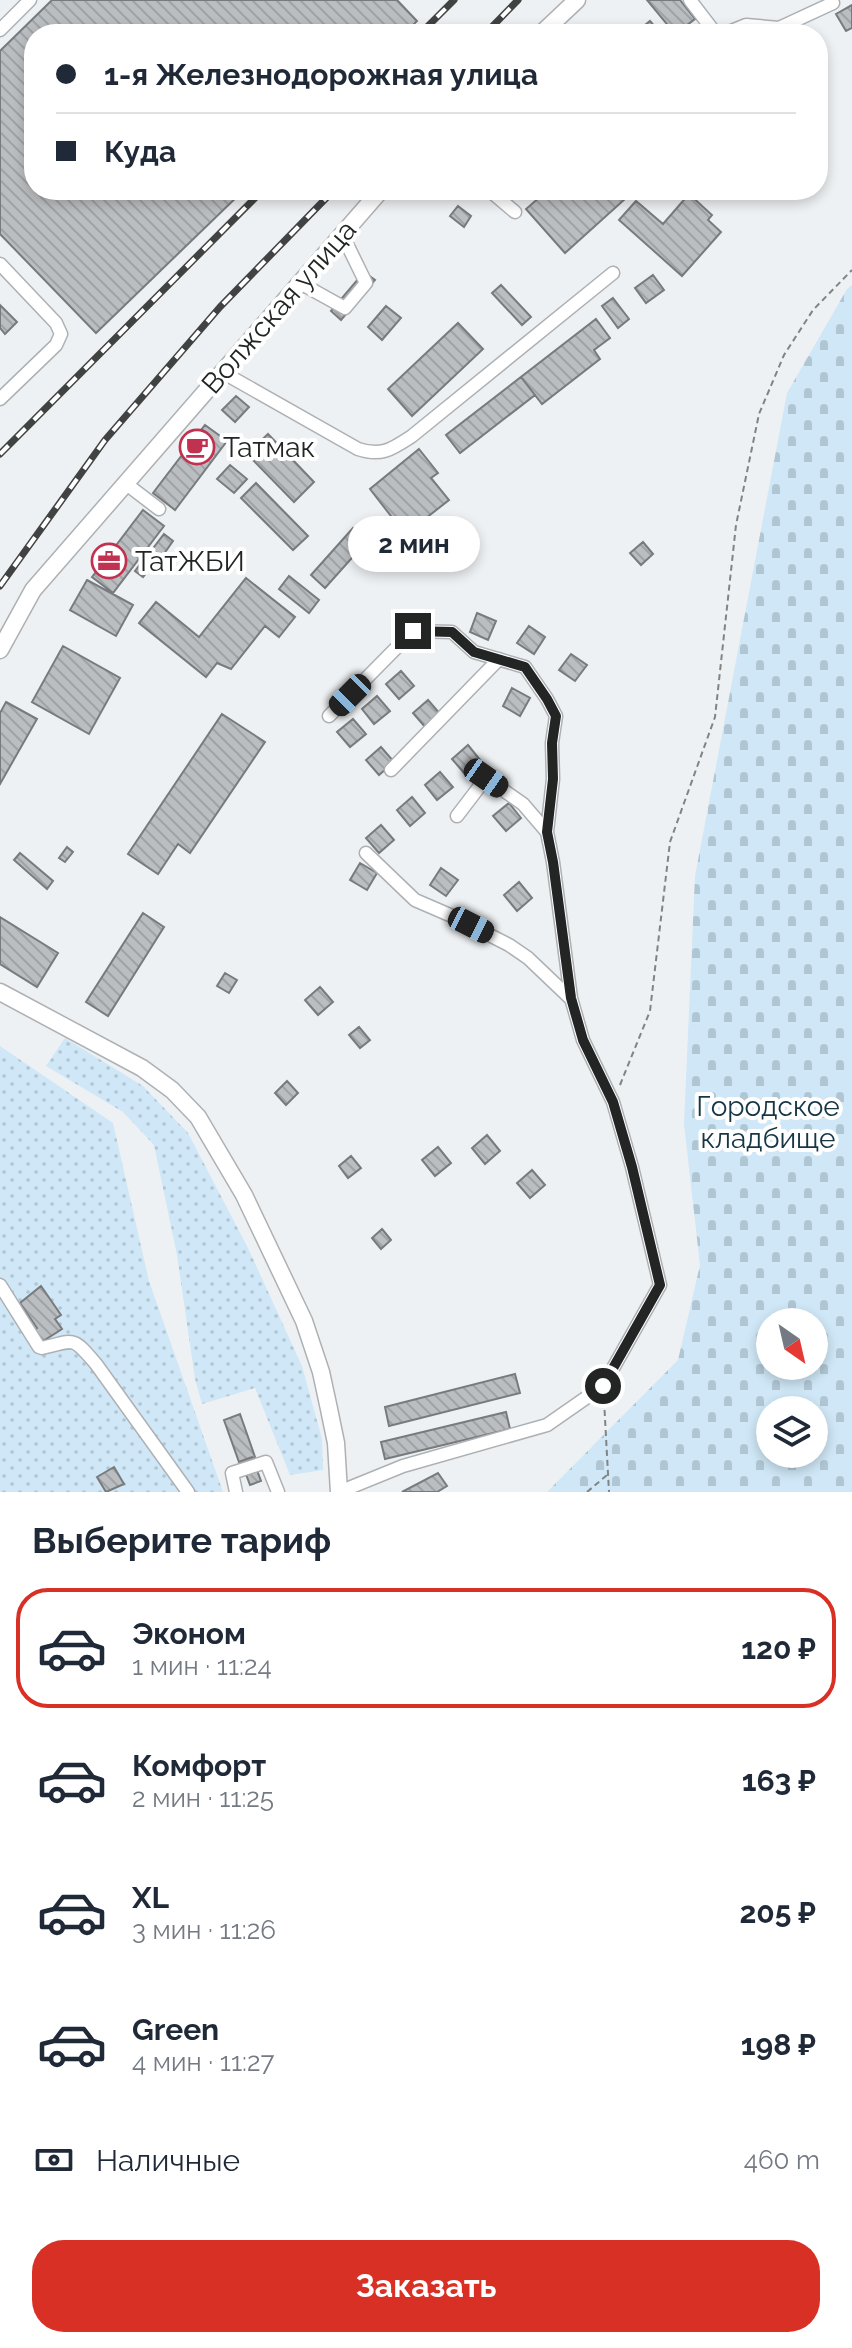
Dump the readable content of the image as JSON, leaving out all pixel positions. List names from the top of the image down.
{
  "streets": {
    "main road": ["Волжская улица"]
  },
  "parks": ["Городское кладбище"],
  "places": {
    "cafe": ["Татмак"],
    "office": ["ТатЖБИ"]
  },
  "north": "bottom right",
  "page": {
    "banner": ["1-я Железнодорожная улица", "Куда"],
    "bubble": "2 мин",
    "heading": "Выберите тариф",
    "list": [
      {
        "name": "Эконом",
        "note": "1 мин · 11:24",
        "value": "120 ₽"
      },
      {
        "name": "Комфорт",
        "note": "2 мин · 11:25",
        "value": "163 ₽"
      },
      {
        "name": "XL",
        "note": "3 мин · 11:26",
        "value": "205 ₽"
      },
      {
        "name": "Green",
        "note": "4 мин · 11:27",
        "value": "198 ₽"
      }
    ],
    "pay": ["Наличные", "460 m"],
    "buttons": "Заказать"
  }
}
